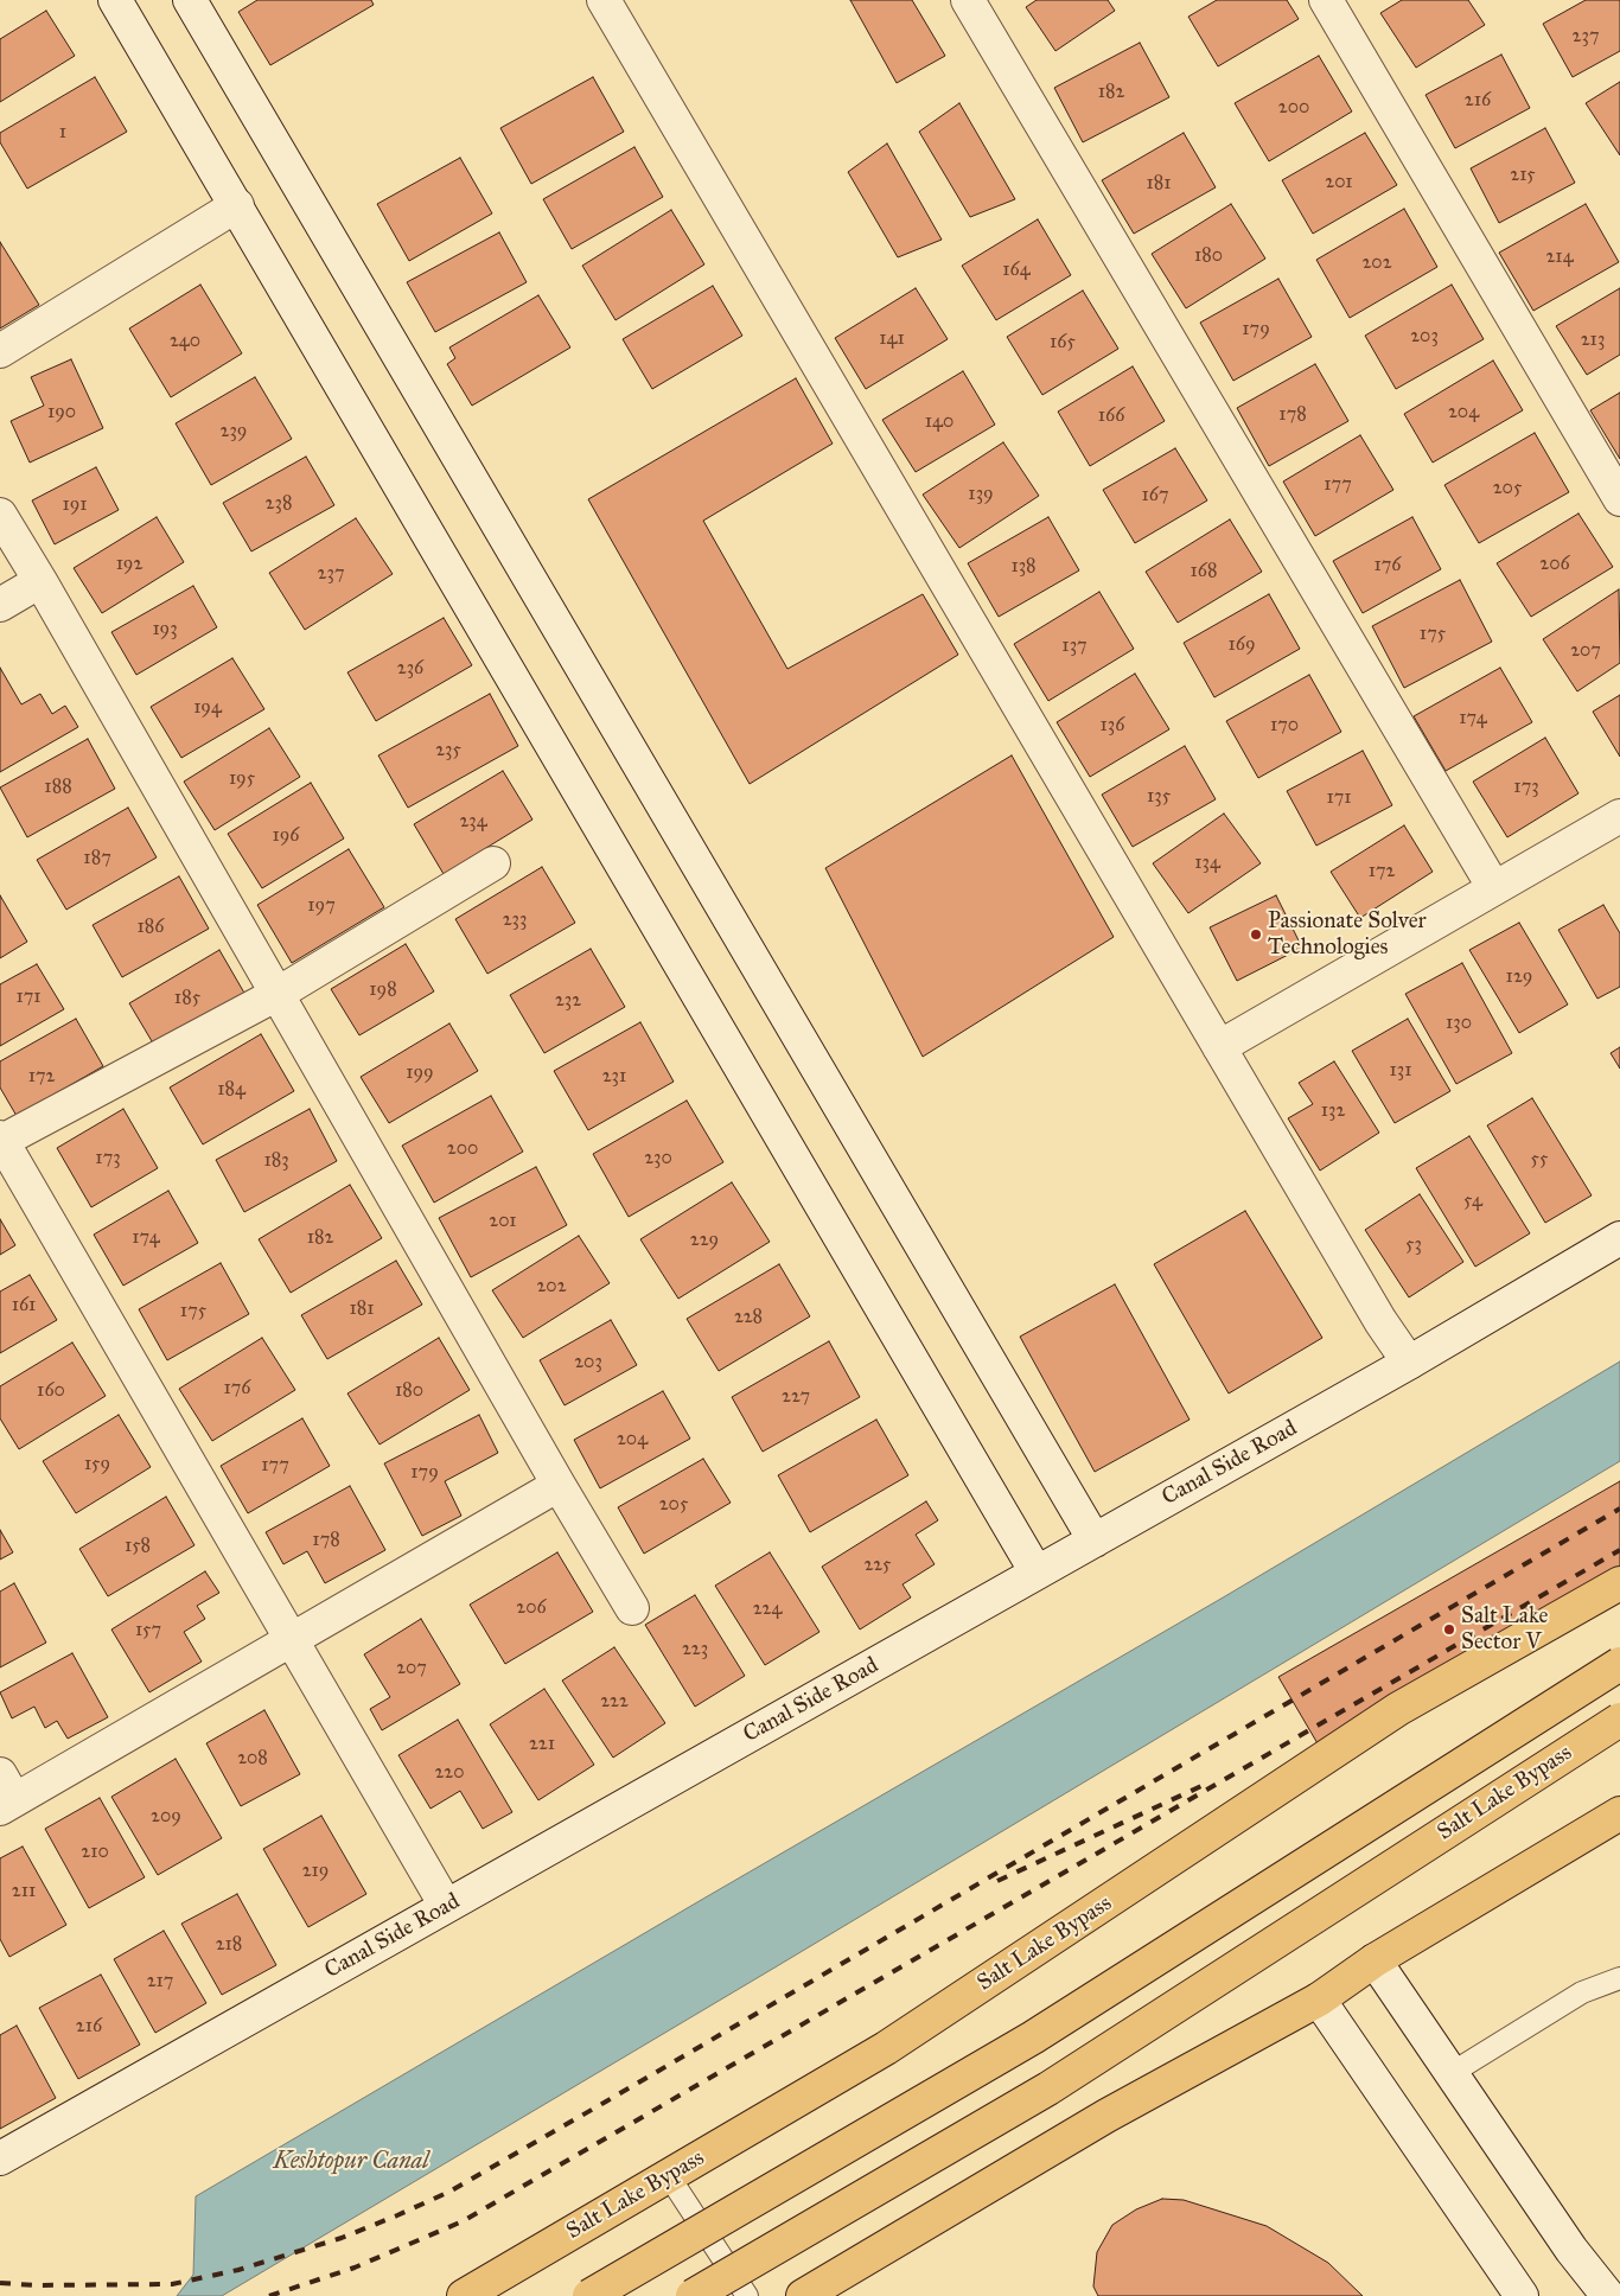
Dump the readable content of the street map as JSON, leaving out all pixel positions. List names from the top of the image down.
{
  "streets": {
    "main road": ["Salt Lake Bypass"],
    "street": ["Canal Side Road"]
  },
  "water": ["Keshtopur Canal"],
  "places": ["Passionate Solver Technologies", "Salt Lake Sector V"],
  "house_numbers": [
    "237",
    "182",
    "216",
    "200",
    "1",
    "215",
    "201",
    "181",
    "180",
    "214",
    "202",
    "164",
    "179",
    "203",
    "141",
    "213",
    "240",
    "165",
    "190",
    "204",
    "178",
    "166",
    "140",
    "239",
    "177",
    "205",
    "139",
    "167",
    "238",
    "191",
    "192",
    "206",
    "176",
    "138",
    "168",
    "237",
    "193",
    "175",
    "169",
    "137",
    "207",
    "236",
    "194",
    "174",
    "136",
    "170",
    "235",
    "195",
    "188",
    "173",
    "135",
    "171",
    "234",
    "196",
    "187",
    "134",
    "172",
    "197",
    "233",
    "186",
    "129",
    "198",
    "171",
    "185",
    "232",
    "130",
    "131",
    "199",
    "172",
    "231",
    "184",
    "132",
    "200",
    "173",
    "230",
    "55",
    "183",
    "54",
    "201",
    "174",
    "182",
    "229",
    "53",
    "202",
    "161",
    "181",
    "175",
    "228",
    "203",
    "176",
    "160",
    "180",
    "227",
    "204",
    "159",
    "177",
    "179",
    "205",
    "178",
    "158",
    "225",
    "206",
    "224",
    "157",
    "223",
    "207",
    "222",
    "221",
    "208",
    "220",
    "209",
    "210",
    "219",
    "211",
    "218",
    "217",
    "216"
  ]
}
